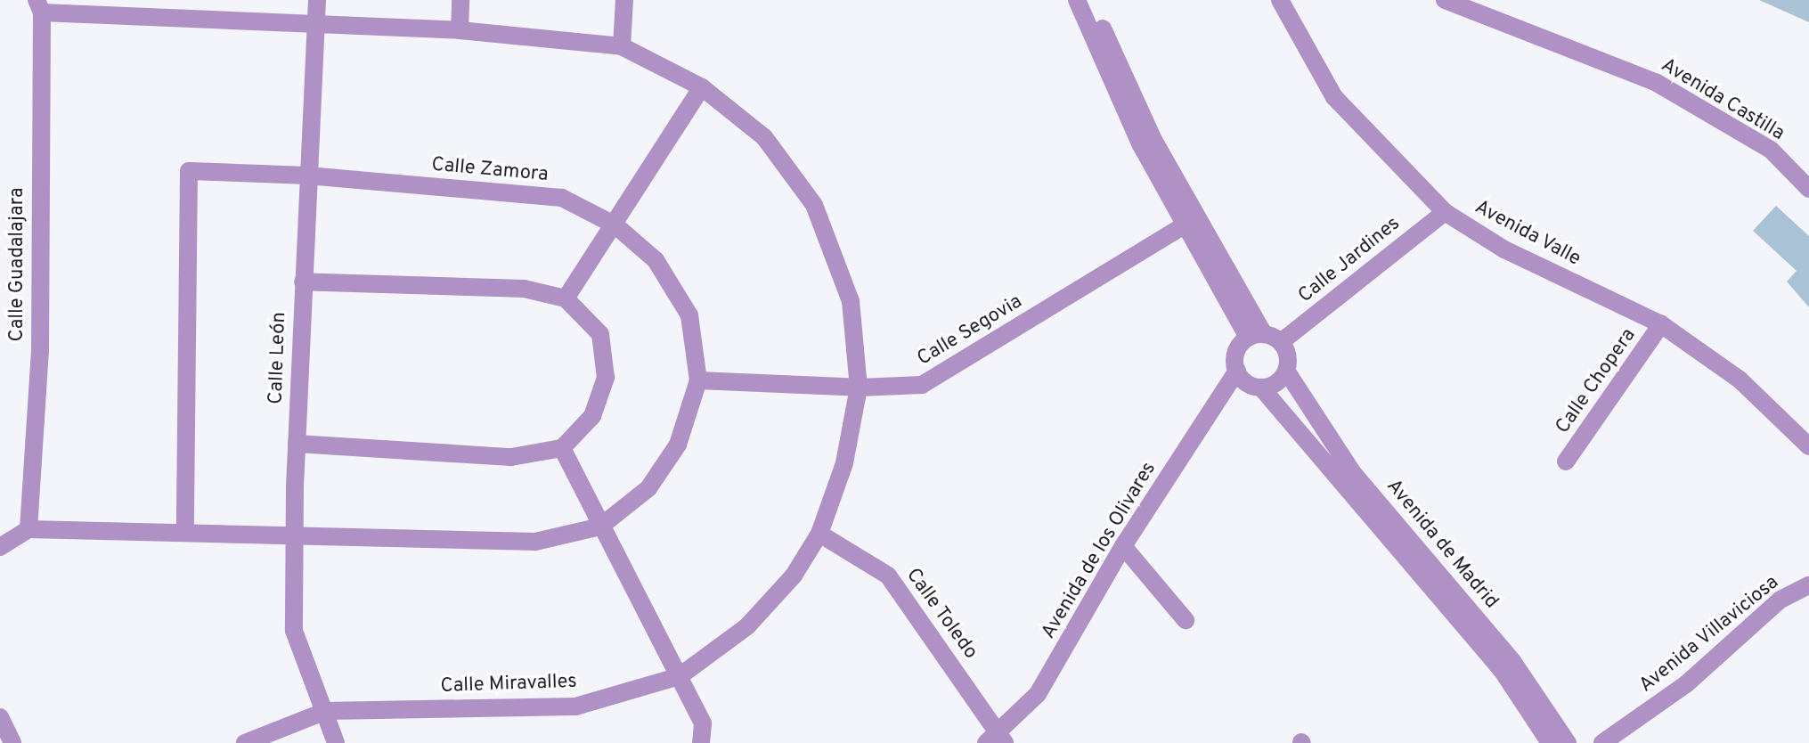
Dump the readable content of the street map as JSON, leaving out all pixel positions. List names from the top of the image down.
{
  "streets": {
    "street": [
      "Avenida Castilla",
      "Calle Zamora",
      "Avenida Valle",
      "Calle Jardines",
      "Calle Guadalajara",
      "Calle Segovia",
      "Calle León",
      "Calle Chopera",
      "Avenida de Madrid",
      "Avenida de los Olivares",
      "Calle Toledo",
      "Avenida Villaviciosa",
      "Calle Miravalles"
    ]
  },
  "crossings": [
    ["Calle Zamora", "Calle Guadalajara"],
    ["Calle Zamora", "Calle Segovia"],
    ["Calle Zamora", "Calle León"],
    ["Avenida Valle", "Calle Jardines"],
    ["Avenida Valle", "Calle Chopera"],
    ["Calle Jardines", "Avenida de Madrid"],
    ["Calle Jardines", "Avenida de los Olivares"],
    ["Calle Guadalajara", "Calle Miravalles"],
    ["Calle Segovia", "Calle Miravalles"],
    ["Calle León", "Calle Miravalles"],
    ["Avenida de Madrid", "Avenida de los Olivares"],
    ["Avenida de los Olivares", "Calle Toledo"],
    ["Calle Toledo", "Calle Miravalles"]
  ]
}
